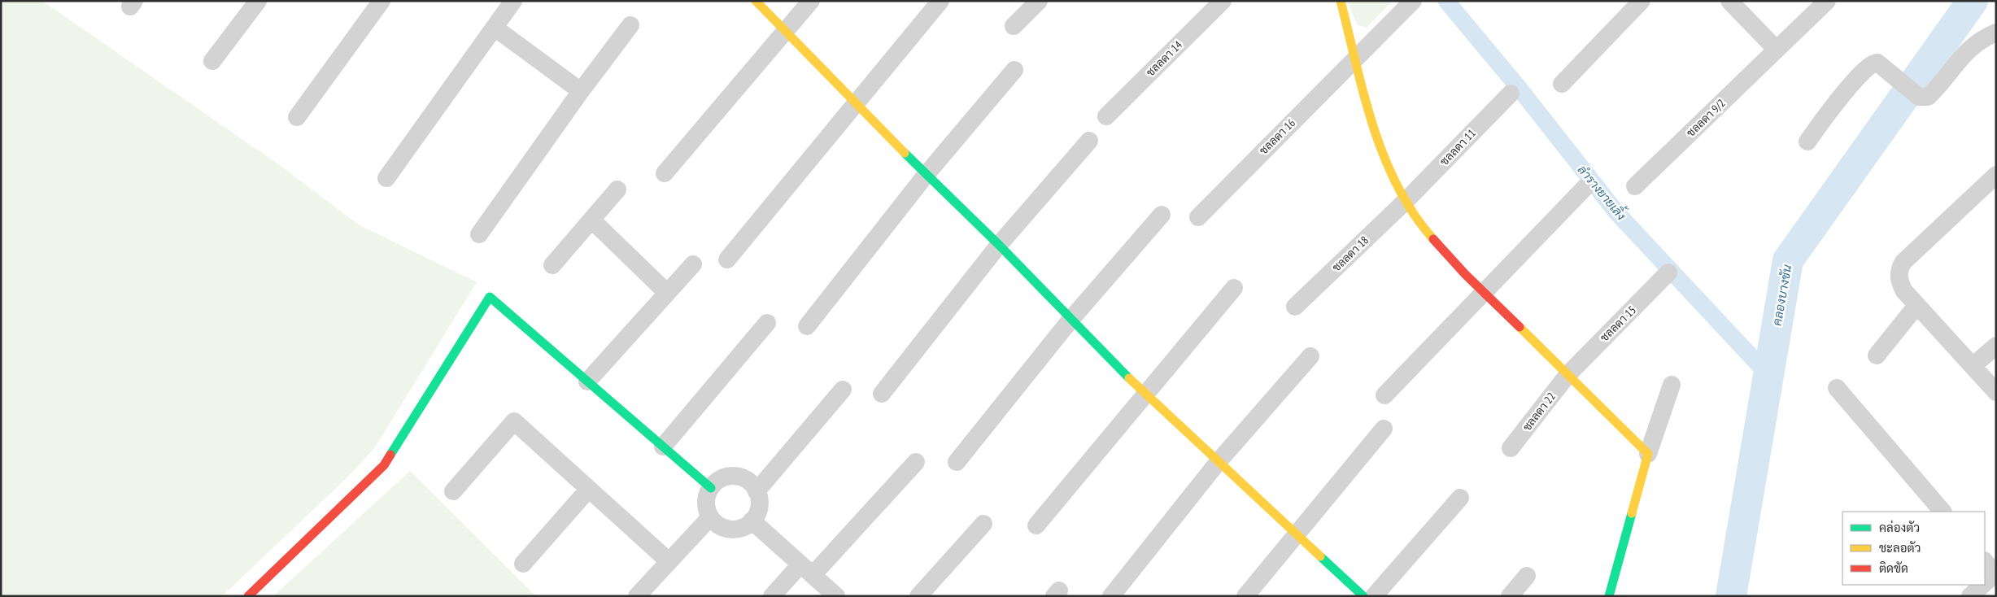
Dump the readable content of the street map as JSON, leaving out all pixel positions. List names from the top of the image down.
{
  "streets": {
    "street": [
      "ชลลดา 14",
      "ชลลดา 9/2",
      "ชลลดา 16",
      "ชลลดา 11",
      "ชลลดา 18",
      "ชลลดา 15",
      "ชลลดา 22"
    ]
  },
  "crossings": [
    ["ชลลดา 11", "ชลลดา 18"],
    ["ชลลดา 15", "ชลลดา 22"]
  ],
  "water": ["ลำรางยายเลิ้ง", "คลองบางชัน"],
  "legend": ["คล่องตัว", "ชะลอตัว", "ติดขัด"]
}
